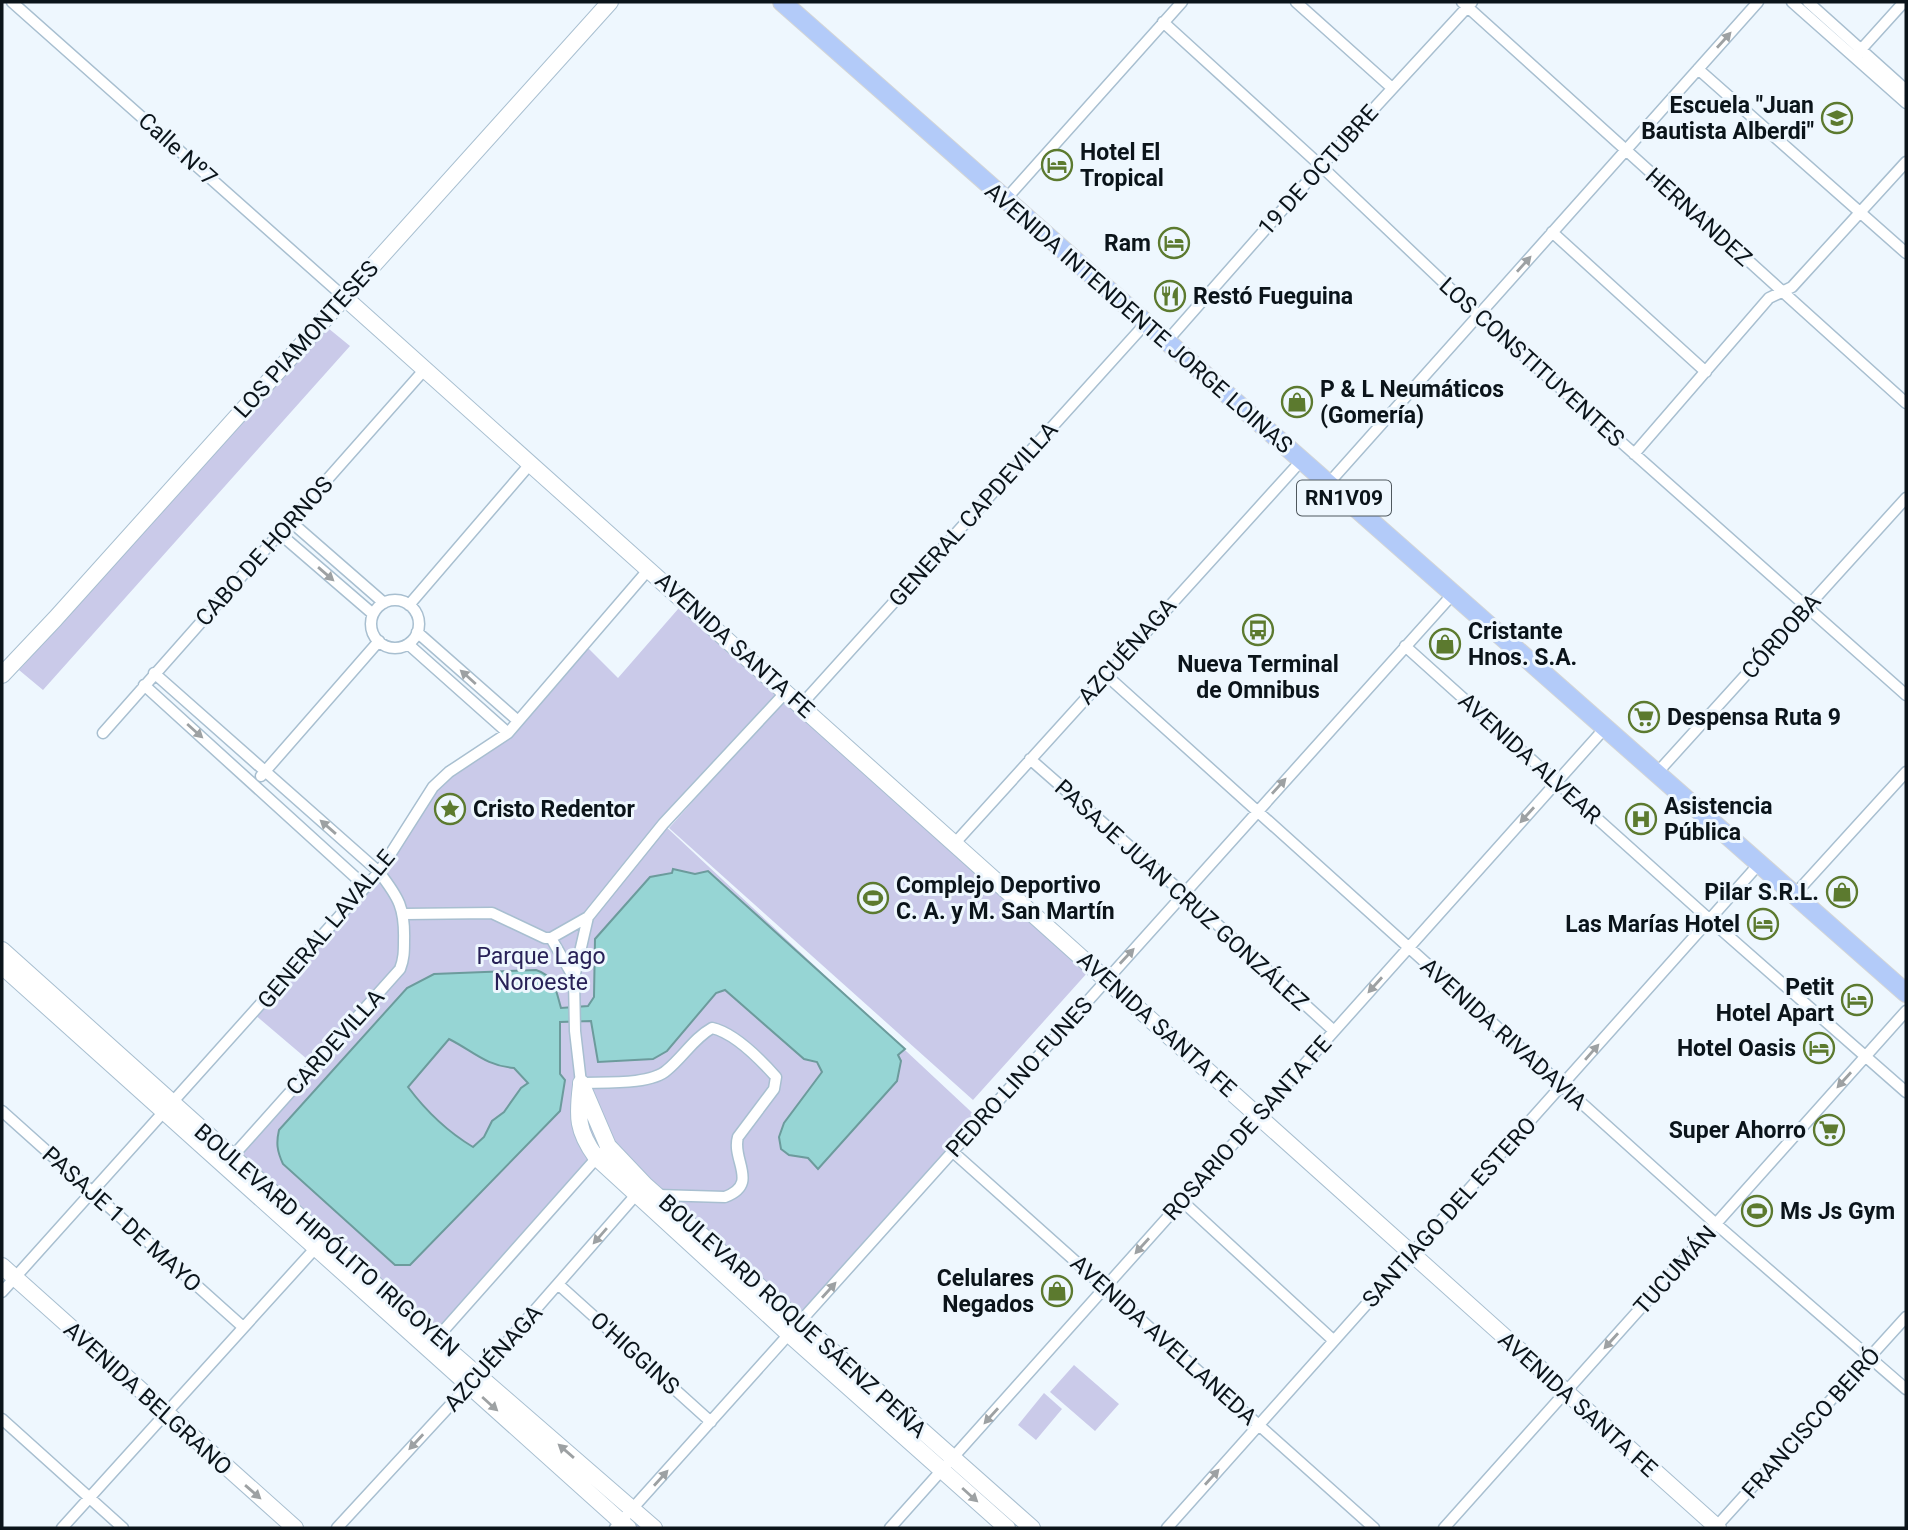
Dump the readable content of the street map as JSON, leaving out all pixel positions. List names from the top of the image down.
{
  "streets": {
    "main road": ["AVENIDA INTENDENTE JORGE LOINAS", "RN1V09"],
    "street": [
      "Calle Nº7",
      "19 DE OCTUBRE",
      "HERNANDEZ",
      "LOS PIAMONTESES",
      "LOS CONSTITUYENTES",
      "GENERAL CAPDEVILLA",
      "CABO DE HORNOS",
      "CÓRDOBA",
      "AVENIDA SANTA FE",
      "AZCUÉNAGA",
      "AVENIDA ALVEAR",
      "PASAJE JUAN CRUZ GONZÁLEZ",
      "GENERAL LAVALLE",
      "AVENIDA RIVADAVIA",
      "CARDEVILLA",
      "PEDRO LINO FUNES",
      "ROSARIO DE SANTA FE",
      "SANTIAGO DEL ESTERO",
      "PASAJE 1 DE MAYO",
      "BOULEVARD HIPÓLITO IRIGOYEN",
      "TUCUMÁN",
      "BOULEVARD ROQUE SÁENZ PEÑA",
      "AVENIDA AVELLANEDA",
      "O'HIGGINS",
      "AVENIDA BELGRANO",
      "FRANCISCO BEIRÓ"
    ]
  },
  "crossings": [
    ["Calle Nº7", "LOS PIAMONTESES"],
    ["Calle Nº7", "AVENIDA SANTA FE"],
    ["19 DE OCTUBRE", "HERNANDEZ"],
    ["19 DE OCTUBRE", "AVENIDA INTENDENTE JORGE LOINAS"],
    ["19 DE OCTUBRE", "LOS CONSTITUYENTES"],
    ["AVENIDA INTENDENTE JORGE LOINAS", "GENERAL CAPDEVILLA"],
    ["AVENIDA INTENDENTE JORGE LOINAS", "CÓRDOBA"],
    ["AVENIDA INTENDENTE JORGE LOINAS", "AZCUÉNAGA"],
    ["AVENIDA INTENDENTE JORGE LOINAS", "PEDRO LINO FUNES"],
    ["AVENIDA INTENDENTE JORGE LOINAS", "ROSARIO DE SANTA FE"],
    ["AVENIDA INTENDENTE JORGE LOINAS", "SANTIAGO DEL ESTERO"],
    ["LOS PIAMONTESES", "AVENIDA SANTA FE"],
    ["LOS CONSTITUYENTES", "CÓRDOBA"],
    ["GENERAL CAPDEVILLA", "AVENIDA SANTA FE"],
    ["CABO DE HORNOS", "AVENIDA SANTA FE"],
    ["AVENIDA SANTA FE", "AZCUÉNAGA"],
    ["AVENIDA SANTA FE", "GENERAL LAVALLE"],
    ["AVENIDA SANTA FE", "PEDRO LINO FUNES"],
    ["AVENIDA SANTA FE", "ROSARIO DE SANTA FE"],
    ["AVENIDA SANTA FE", "SANTIAGO DEL ESTERO"],
    ["AVENIDA SANTA FE", "TUCUMÁN"],
    ["AVENIDA SANTA FE", "FRANCISCO BEIRÓ"],
    ["AZCUÉNAGA", "PASAJE JUAN CRUZ GONZÁLEZ"],
    ["AZCUÉNAGA", "AVENIDA RIVADAVIA"],
    ["AZCUÉNAGA", "BOULEVARD HIPÓLITO IRIGOYEN"],
    ["AZCUÉNAGA", "BOULEVARD ROQUE SÁENZ PEÑA"],
    ["AZCUÉNAGA", "O'HIGGINS"],
    ["AVENIDA ALVEAR", "PEDRO LINO FUNES"],
    ["AVENIDA ALVEAR", "ROSARIO DE SANTA FE"],
    ["AVENIDA ALVEAR", "SANTIAGO DEL ESTERO"],
    ["AVENIDA ALVEAR", "TUCUMÁN"],
    ["PASAJE JUAN CRUZ GONZÁLEZ", "PEDRO LINO FUNES"],
    ["PASAJE JUAN CRUZ GONZÁLEZ", "ROSARIO DE SANTA FE"],
    ["GENERAL LAVALLE", "PASAJE 1 DE MAYO"],
    ["GENERAL LAVALLE", "BOULEVARD HIPÓLITO IRIGOYEN"],
    ["GENERAL LAVALLE", "AVENIDA BELGRANO"],
    ["AVENIDA RIVADAVIA", "PEDRO LINO FUNES"],
    ["AVENIDA RIVADAVIA", "ROSARIO DE SANTA FE"],
    ["AVENIDA RIVADAVIA", "SANTIAGO DEL ESTERO"],
    ["AVENIDA RIVADAVIA", "TUCUMÁN"],
    ["AVENIDA RIVADAVIA", "FRANCISCO BEIRÓ"],
    ["CARDEVILLA", "BOULEVARD HIPÓLITO IRIGOYEN"],
    ["PEDRO LINO FUNES", "BOULEVARD HIPÓLITO IRIGOYEN"],
    ["PEDRO LINO FUNES", "BOULEVARD ROQUE SÁENZ PEÑA"],
    ["PEDRO LINO FUNES", "AVENIDA AVELLANEDA"],
    ["PEDRO LINO FUNES", "O'HIGGINS"],
    ["ROSARIO DE SANTA FE", "BOULEVARD ROQUE SÁENZ PEÑA"],
    ["ROSARIO DE SANTA FE", "AVENIDA AVELLANEDA"],
    ["SANTIAGO DEL ESTERO", "AVENIDA AVELLANEDA"]
  ],
  "one_way": [
    "PEDRO LINO FUNES",
    "ROSARIO DE SANTA FE",
    "SANTIAGO DEL ESTERO",
    "TUCUMÁN",
    "AVENIDA BELGRANO"
  ],
  "parks": ["Parque Lago Noroeste"],
  "places": {
    "school or university": ["Escuela \"Juan Bautista Alberdi\""],
    "hotel": [
      "Hotel El Tropical",
      "Ram",
      "Las Marías Hotel",
      "Petit Hotel Apart",
      "Hotel Oasis"
    ],
    "restaurant": ["Restó Fueguina"],
    "shop": [
      "P & L Neumáticos (Gomería)",
      "Cristante Hnos. S.A.",
      "Pilar S.R.L.",
      "Celulares Negados"
    ],
    "bus stop": ["Nueva Terminal de Omnibus"],
    "supermarket": ["Despensa Ruta 9", "Super Ahorro"],
    "place": ["Cristo Redentor"],
    "hospital": ["Asistencia Pública"],
    "sports": ["Complejo Deportivo C. A. y M. San Martín", "Ms Js Gym"]
  }
}
